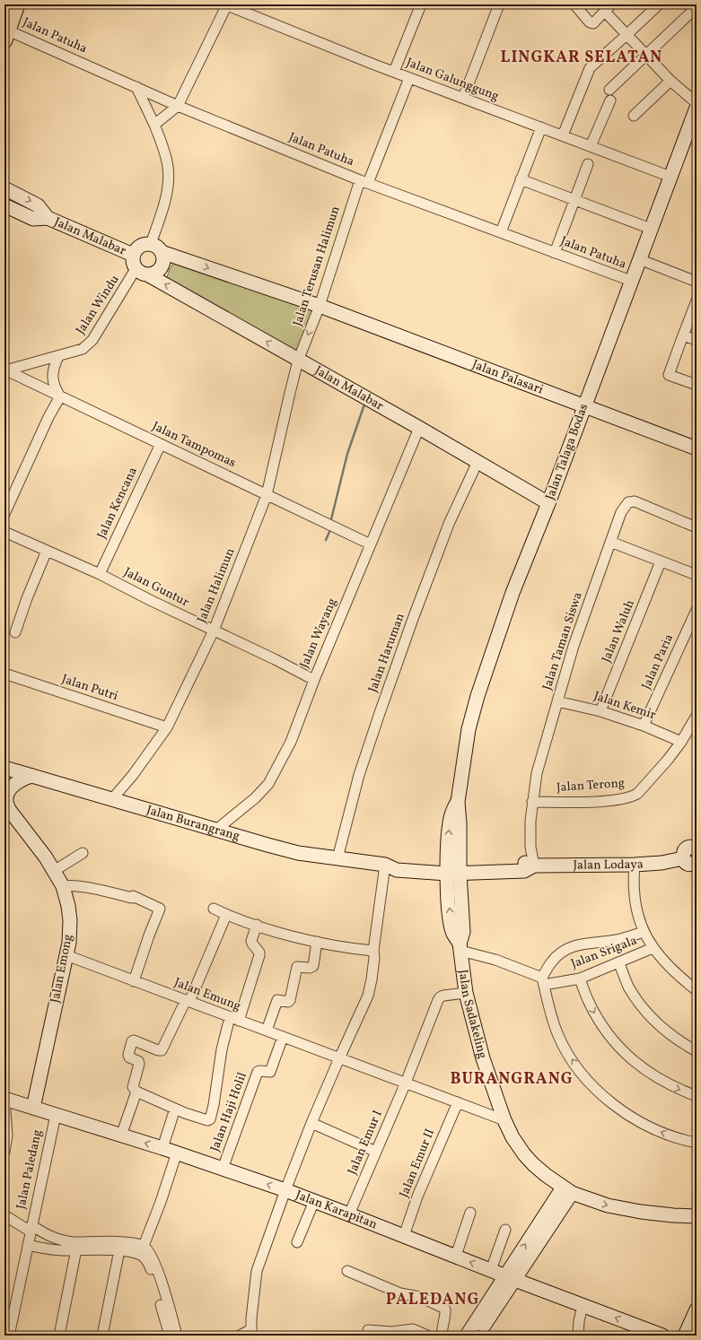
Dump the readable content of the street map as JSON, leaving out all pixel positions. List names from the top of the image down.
{
  "streets": {
    "street": [
      "Jalan Patuha",
      "Jalan Galunggung",
      "Jalan Malabar",
      "Jalan Terusan Halimun",
      "Jalan Windu",
      "Jalan Palasari",
      "Jalan Tampomas",
      "Jalan Talaga Bodas",
      "Jalan Kencana",
      "Jalan Halimun",
      "Jalan Guntur",
      "Jalan Waluh",
      "Jalan Wayang",
      "Jalan Taman Siswa",
      "Jalan Haruman",
      "Jalan Paria",
      "Jalan Putri",
      "Jalan Kemir",
      "Jalan Terong",
      "Jalan Burangrang",
      "Jalan Lodaya",
      "Jalan Srigala",
      "Jalan Emong",
      "Jalan Emung",
      "Jalan Sadakeling",
      "Jalan Haji Holil",
      "Jalan Emur I",
      "Jalan Emur II",
      "Jalan Paledang",
      "Jalan Karapitan"
    ]
  },
  "crossings": [
    ["Jalan Patuha", "Jalan Terusan Halimun"],
    ["Jalan Patuha", "Jalan Talaga Bodas"],
    ["Jalan Galunggung", "Jalan Terusan Halimun"],
    ["Jalan Galunggung", "Jalan Talaga Bodas"],
    ["Jalan Malabar", "Jalan Terusan Halimun"],
    ["Jalan Malabar", "Jalan Windu"],
    ["Jalan Malabar", "Jalan Talaga Bodas"],
    ["Jalan Malabar", "Jalan Halimun"],
    ["Jalan Malabar", "Jalan Wayang"],
    ["Jalan Malabar", "Jalan Haruman"],
    ["Jalan Terusan Halimun", "Jalan Palasari"],
    ["Jalan Terusan Halimun", "Jalan Halimun"],
    ["Jalan Windu", "Jalan Tampomas"],
    ["Jalan Palasari", "Jalan Talaga Bodas"],
    ["Jalan Tampomas", "Jalan Kencana"],
    ["Jalan Tampomas", "Jalan Halimun"],
    ["Jalan Tampomas", "Jalan Wayang"],
    ["Jalan Talaga Bodas", "Jalan Burangrang"],
    ["Jalan Talaga Bodas", "Jalan Lodaya"],
    ["Jalan Talaga Bodas", "Jalan Sadakeling"],
    ["Jalan Kencana", "Jalan Guntur"],
    ["Jalan Halimun", "Jalan Guntur"],
    ["Jalan Halimun", "Jalan Putri"],
    ["Jalan Halimun", "Jalan Burangrang"],
    ["Jalan Guntur", "Jalan Wayang"],
    ["Jalan Waluh", "Jalan Kemir"],
    ["Jalan Wayang", "Jalan Burangrang"],
    ["Jalan Taman Siswa", "Jalan Kemir"],
    ["Jalan Taman Siswa", "Jalan Terong"],
    ["Jalan Taman Siswa", "Jalan Lodaya"],
    ["Jalan Haruman", "Jalan Burangrang"],
    ["Jalan Paria", "Jalan Kemir"],
    ["Jalan Kemir", "Jalan Terong"],
    ["Jalan Burangrang", "Jalan Lodaya"],
    ["Jalan Burangrang", "Jalan Sadakeling"],
    ["Jalan Lodaya", "Jalan Sadakeling"],
    ["Jalan Emong", "Jalan Emung"],
    ["Jalan Emong", "Jalan Karapitan"],
    ["Jalan Emung", "Jalan Sadakeling"],
    ["Jalan Emung", "Jalan Haji Holil"],
    ["Jalan Emung", "Jalan Emur I"],
    ["Jalan Emung", "Jalan Emur II"],
    ["Jalan Sadakeling", "Jalan Emur I"],
    ["Jalan Haji Holil", "Jalan Karapitan"],
    ["Jalan Emur I", "Jalan Karapitan"],
    ["Jalan Emur II", "Jalan Karapitan"],
    ["Jalan Paledang", "Jalan Karapitan"]
  ],
  "districts": ["LINGKAR SELATAN", "BURANGRANG", "PALEDANG"]
}
